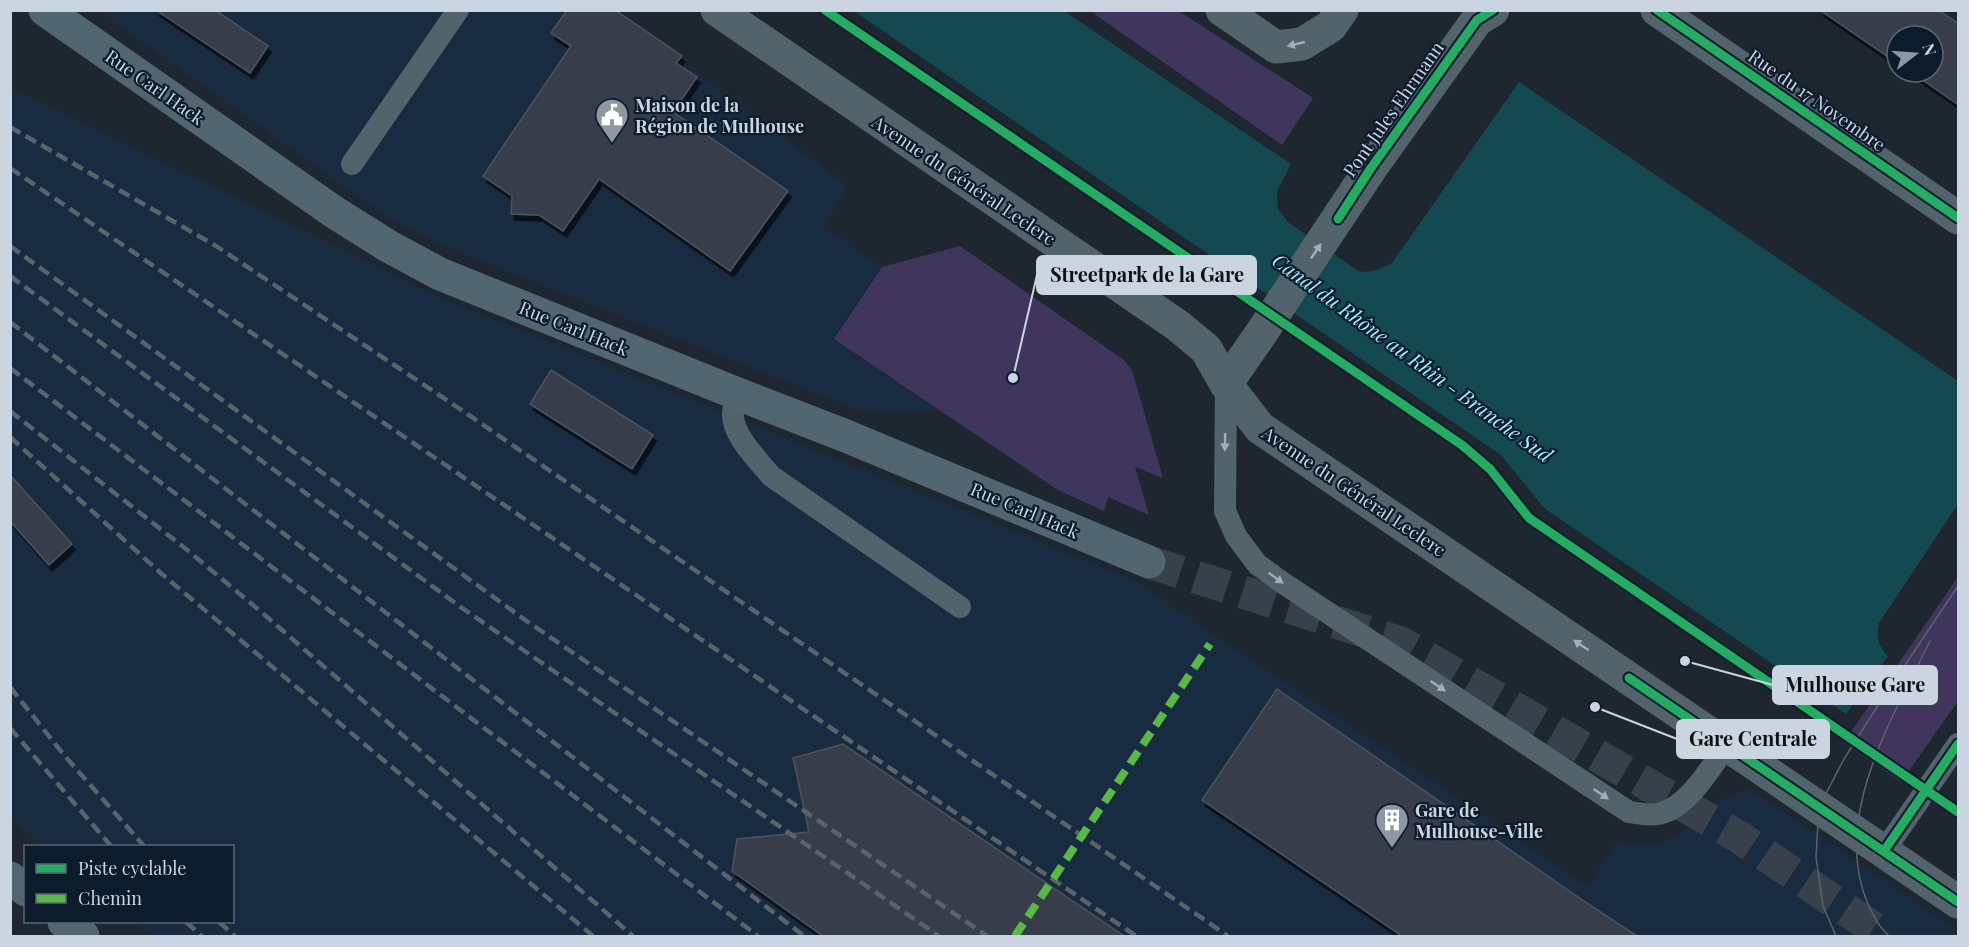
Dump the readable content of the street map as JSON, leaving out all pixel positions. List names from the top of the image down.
{
  "streets": {
    "street": [
      "Rue Carl Hack",
      "Rue du 17 Novembre",
      "Pont Jules Ehrmann",
      "Avenue du Général Leclerc"
    ]
  },
  "crossings": [
    ["Pont Jules Ehrmann", "Avenue du Général Leclerc"]
  ],
  "one_way": ["Pont Jules Ehrmann", "Avenue du Général Leclerc"],
  "water": ["Canal du Rhône au Rhin - Branche Sud"],
  "places": {
    "public building": ["Maison de la Région de Mulhouse"],
    "other": ["Streetpark de la Gare", "Mulhouse Gare", "Gare Centrale"],
    "building": ["Gare de Mulhouse-Ville"]
  },
  "legend": ["Piste cyclable", "Chemin"],
  "north": "right"
}
